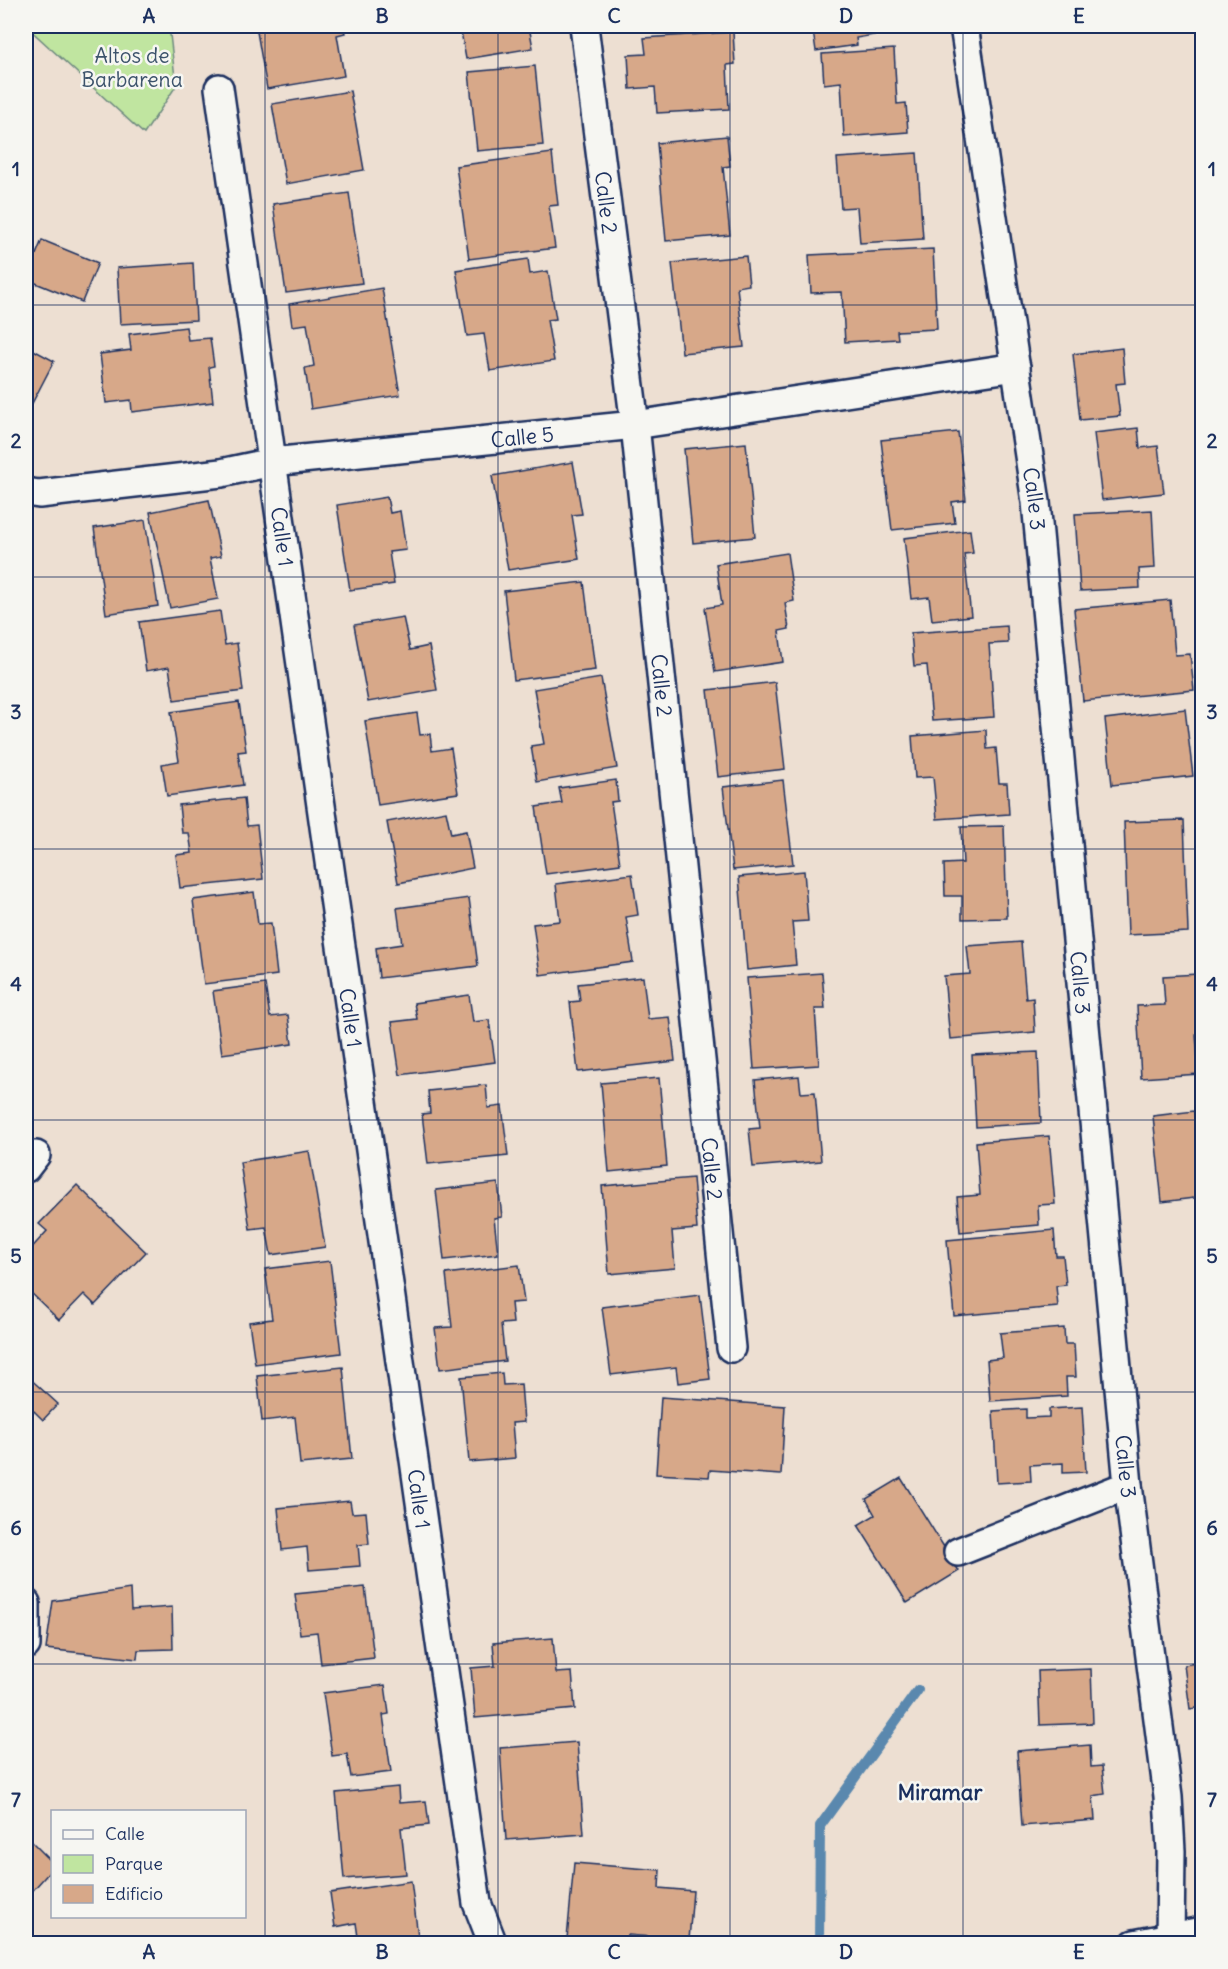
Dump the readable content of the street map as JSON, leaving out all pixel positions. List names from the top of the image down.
{
  "streets": {
    "street": [
      "Calle 2",
      "Calle 5",
      "Calle 3",
      "Calle 1"
    ]
  },
  "crossings": [
    ["Calle 2", "Calle 5"],
    ["Calle 5", "Calle 3"],
    ["Calle 5", "Calle 1"]
  ],
  "districts": ["Miramar"],
  "parks": ["Altos de Barbarena"],
  "legend": ["Calle", "Parque", "Edificio"],
  "grid": {
    "columns": [
      "A",
      "B",
      "C",
      "D",
      "E"
    ],
    "rows": [
      "1",
      "2",
      "3",
      "4",
      "5",
      "6",
      "7"
    ]
  }
}
